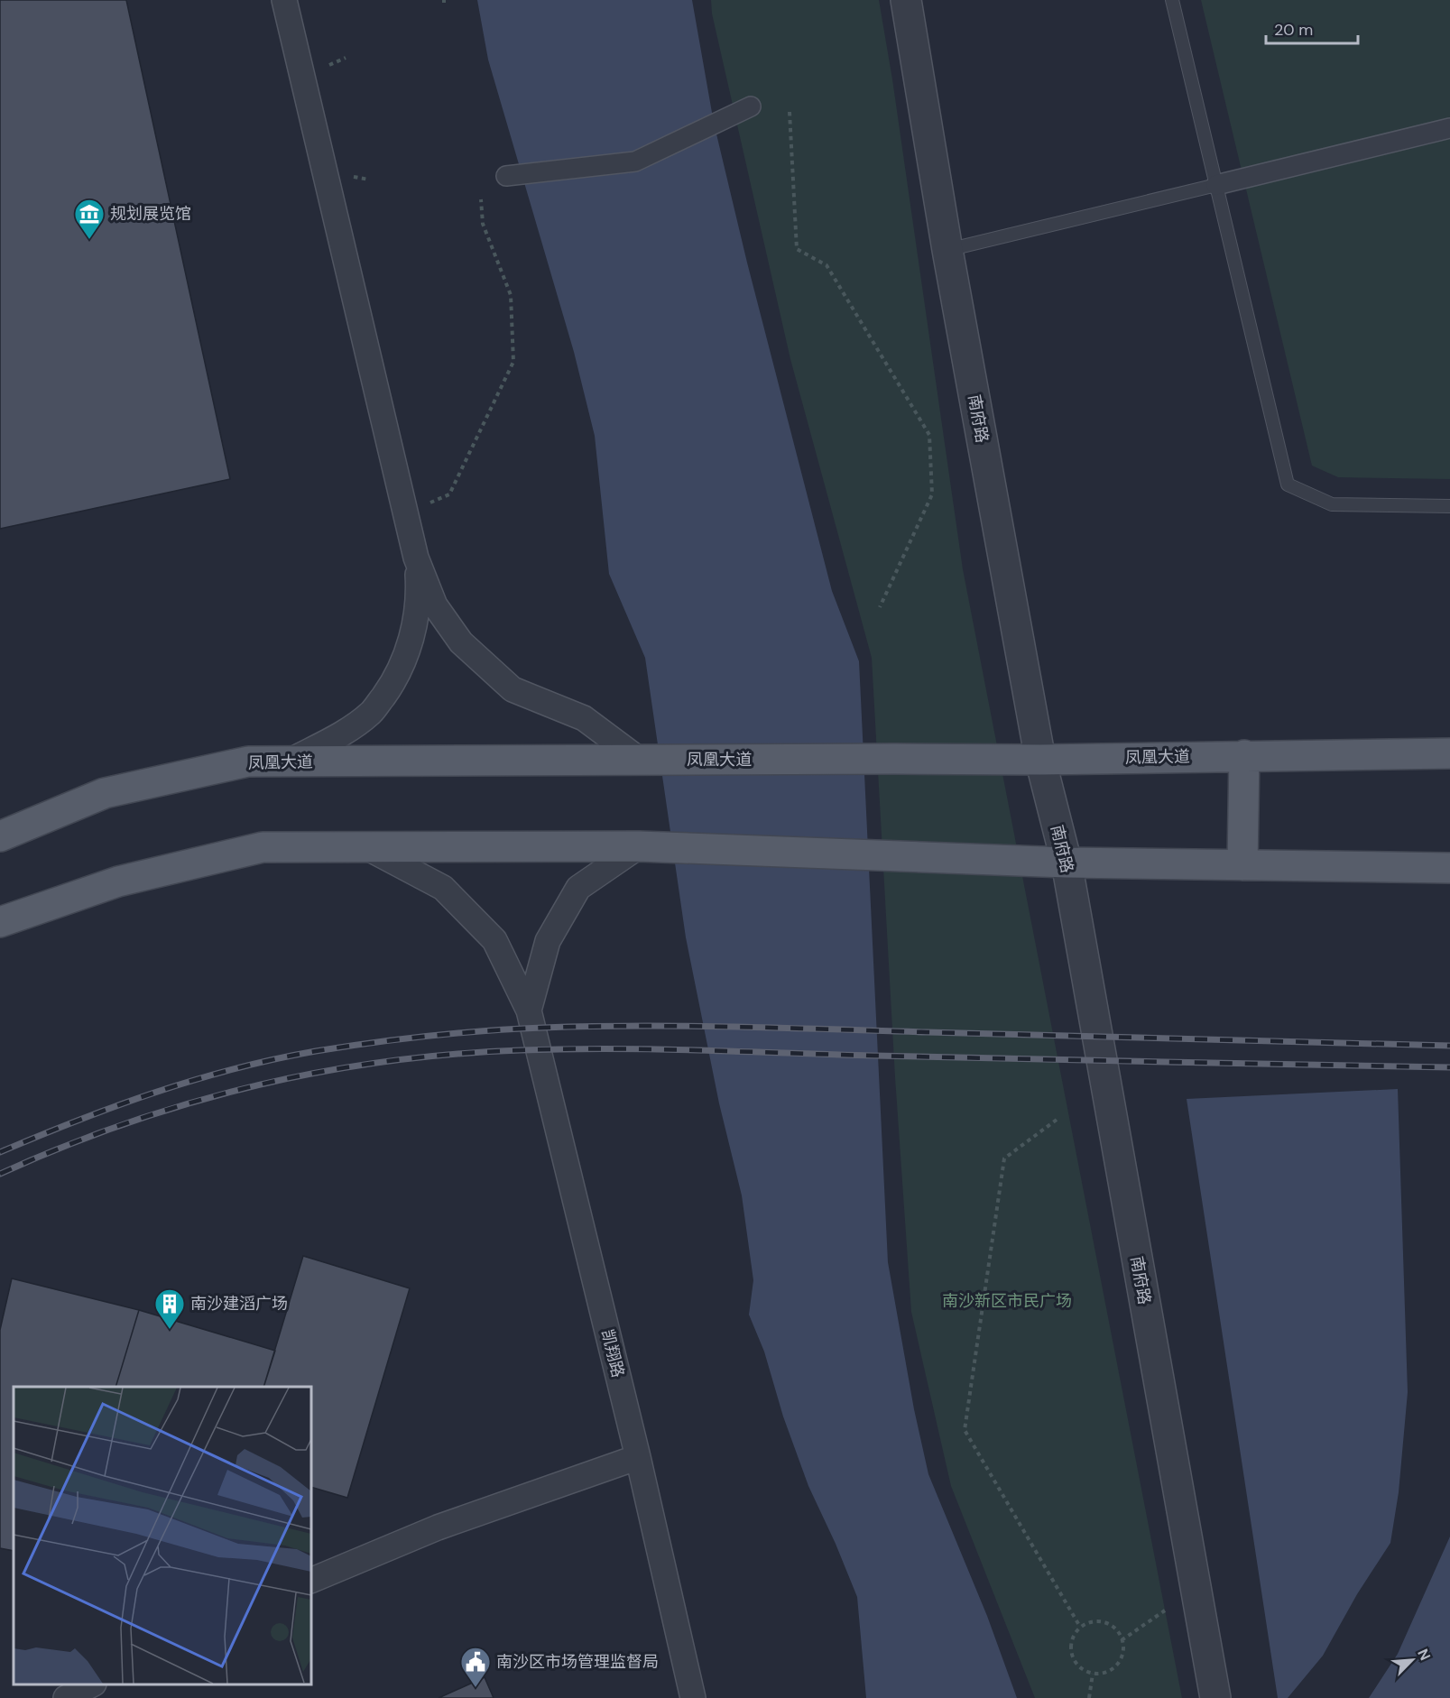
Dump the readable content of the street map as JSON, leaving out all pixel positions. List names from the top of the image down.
{
  "streets": {
    "main road": ["凤凰大道"],
    "street": ["南府路", "凯翔路"]
  },
  "crossings": [
    ["南府路", "凤凰大道"]
  ],
  "parks": ["南沙新区市民广场"],
  "places": {
    "museum": ["规划展览馆"],
    "building": ["南沙建滔广场"],
    "public building": ["南沙区市场管理监督局"]
  },
  "scale_bar": "20 m",
  "north": "top right"
}
